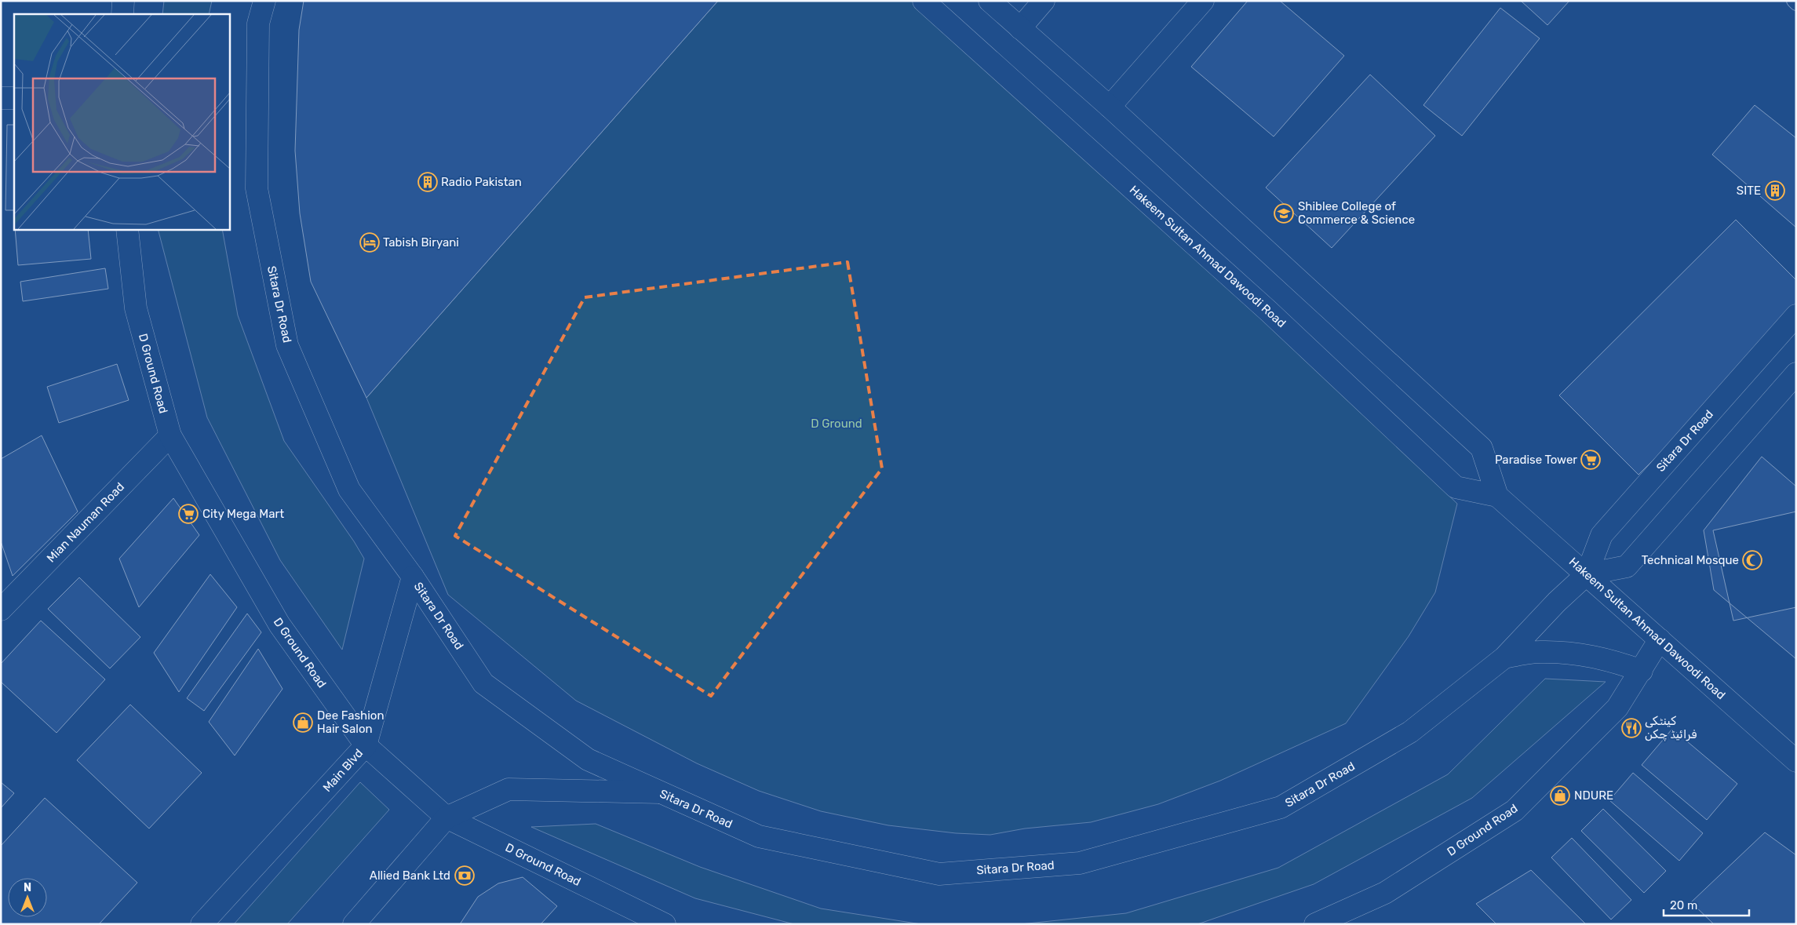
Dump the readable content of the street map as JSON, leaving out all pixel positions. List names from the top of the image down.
{
  "streets": {
    "street": [
      "Hakeem Sultan Ahmad Dawoodi Road",
      "Sitara Dr Road",
      "D Ground Road",
      "Mian Nauman Road",
      "Main Blvd"
    ]
  },
  "crossings": [
    ["Hakeem Sultan Ahmad Dawoodi Road", "Sitara Dr Road"],
    ["Hakeem Sultan Ahmad Dawoodi Road", "D Ground Road"],
    ["Sitara Dr Road", "Main Blvd"],
    ["D Ground Road", "Mian Nauman Road"],
    ["D Ground Road", "Main Blvd"]
  ],
  "parks": ["D Ground"],
  "places": {
    "building": ["Radio Pakistan", "SITE"],
    "school or university": ["Shiblee College of Commerce & Science"],
    "hotel": ["Tabish Biryani"],
    "supermarket": ["Paradise Tower", "City Mega Mart"],
    "mosque": ["Technical Mosque"],
    "shop": ["Dee Fashion Hair Salon", "NDURE"],
    "restaurant": ["کینٹکی فرائیڈ چکن"],
    "bank": ["Allied Bank Ltd"]
  },
  "scale_bar": "20 m",
  "north": "top"
}
